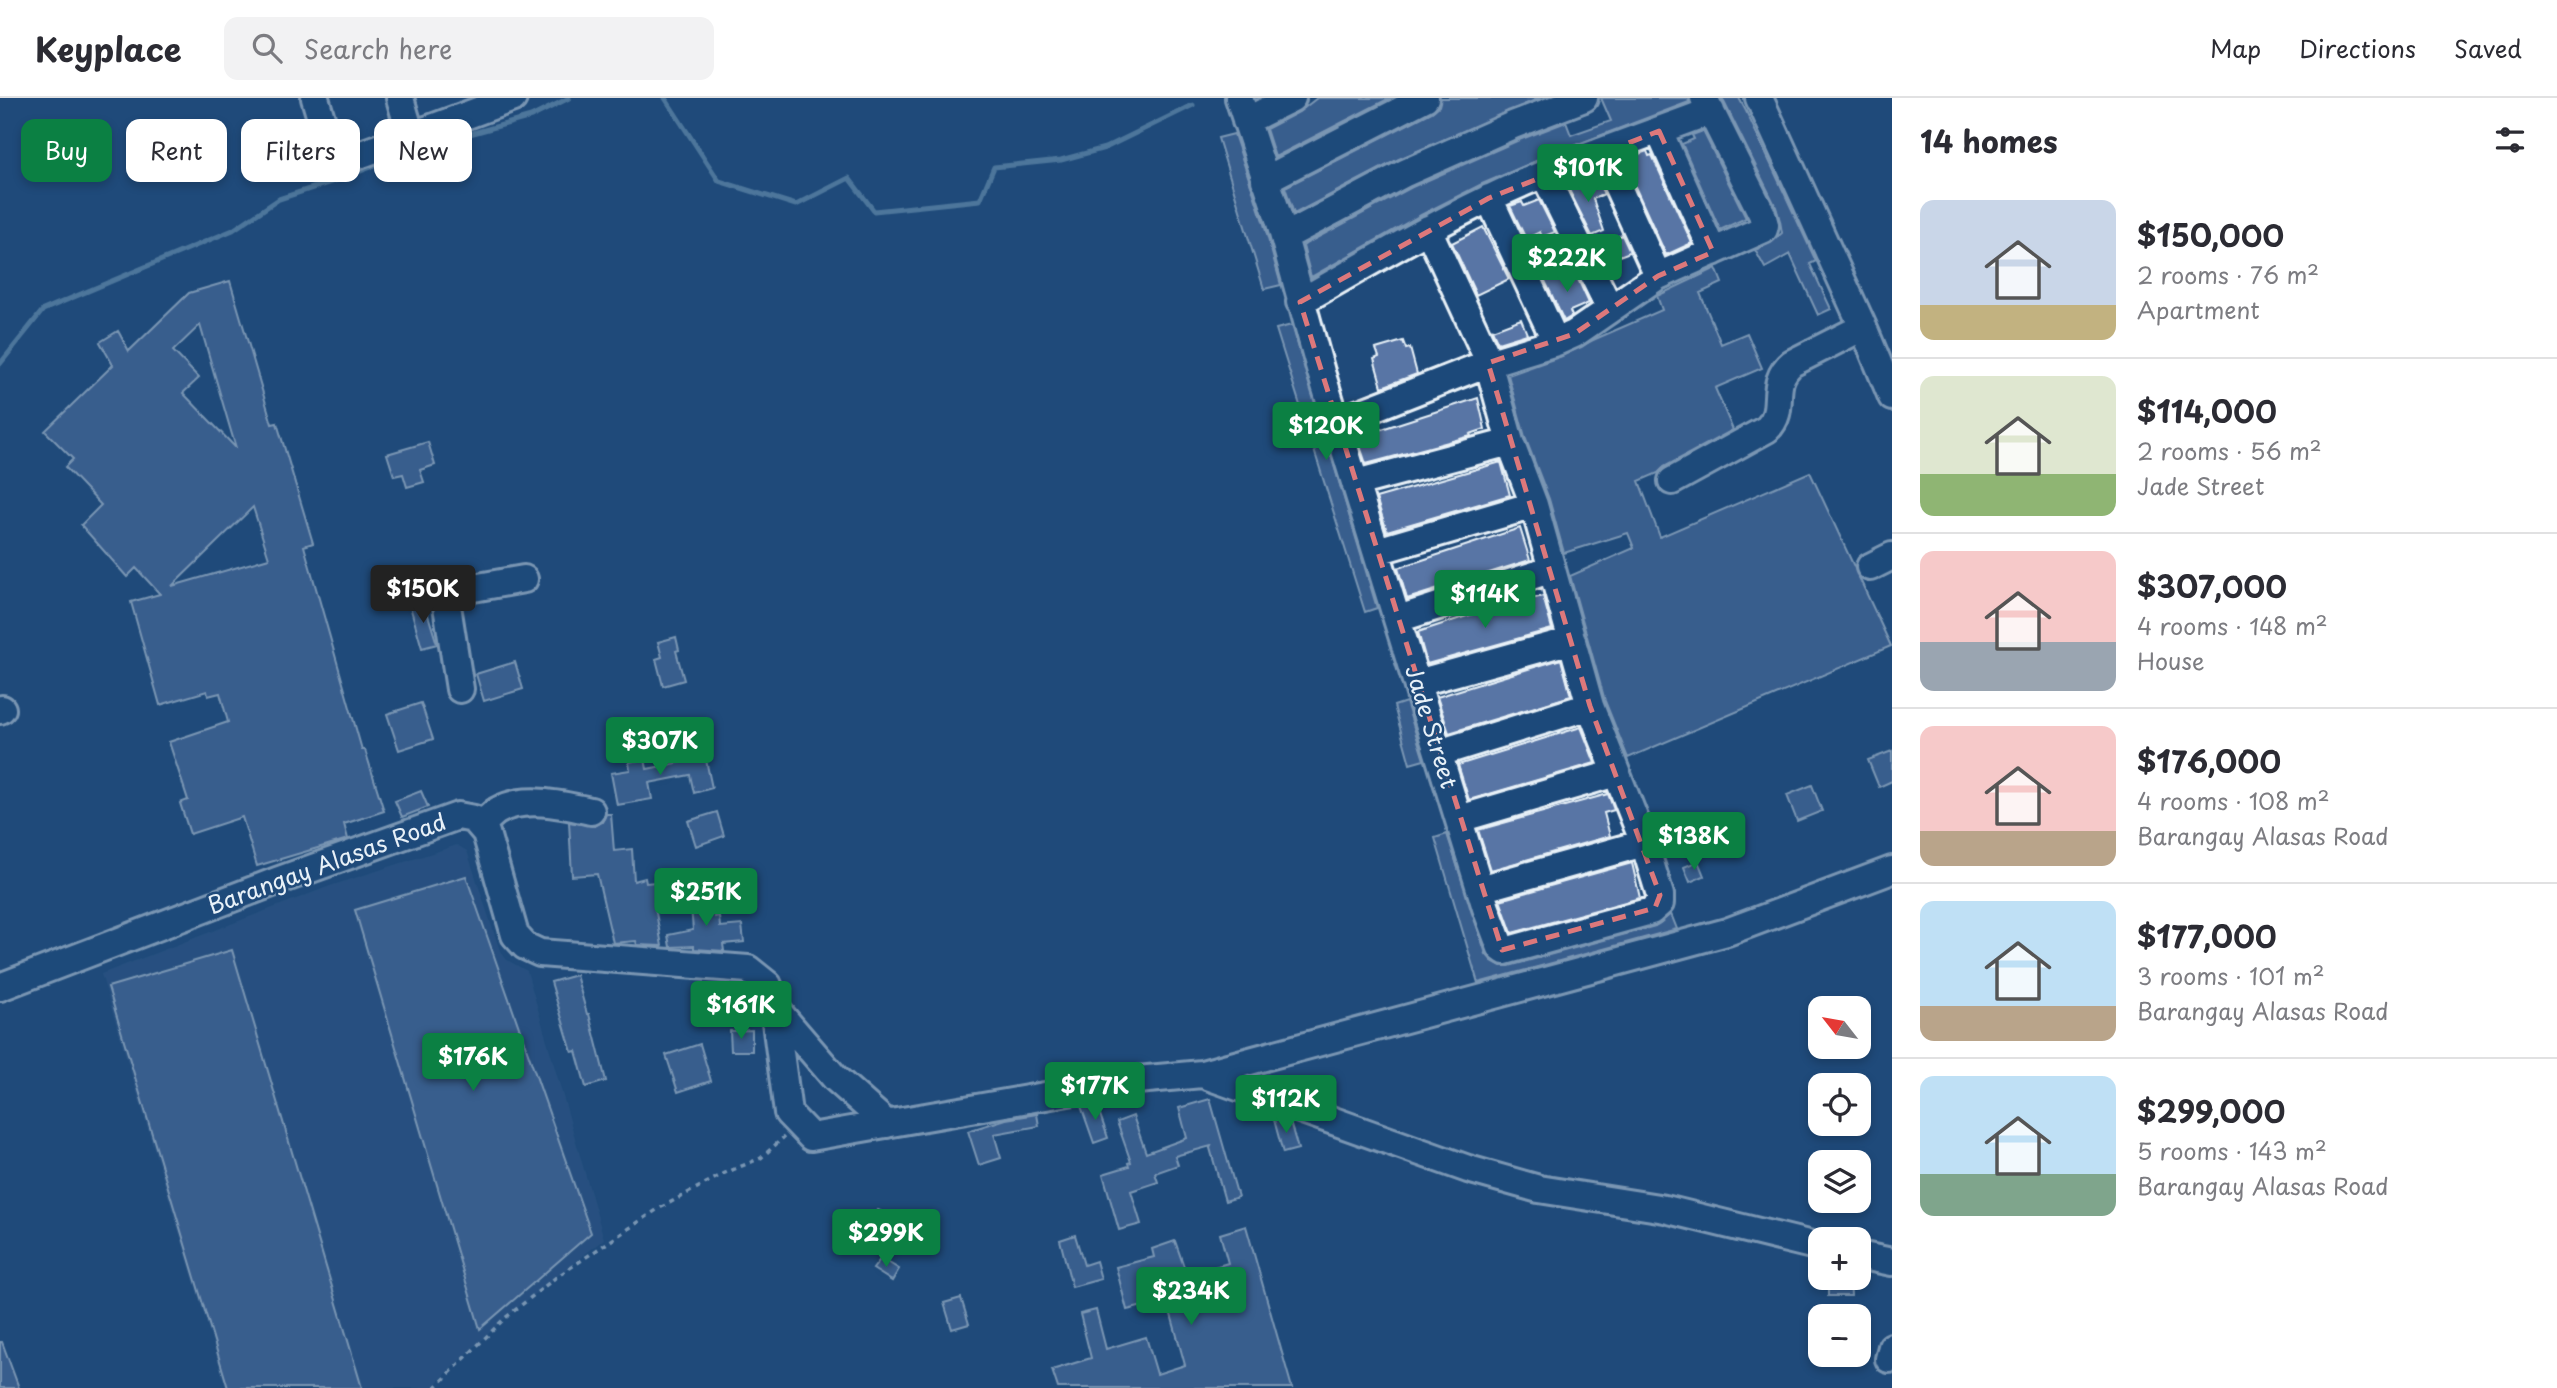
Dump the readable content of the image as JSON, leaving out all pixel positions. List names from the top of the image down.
{
  "streets": {
    "street": ["Jade Street", "Barangay Alasas Road"]
  },
  "north": "top left",
  "page": {
    "header": "Keyplace",
    "search": "Search here",
    "nav": ["Map", "Directions", "Saved"],
    "heading": "14 homes",
    "chip": [
      "Buy",
      "Rent",
      "Filters",
      "New"
    ],
    "price": [
      "$101K",
      "$222K",
      "$120K",
      "$150K",
      "$114K",
      "$307K",
      "$138K",
      "$251K",
      "$161K",
      "$176K",
      "$177K",
      "$112K",
      "$299K",
      "$234K"
    ],
    "list": [
      {
        "name": "$150,000",
        "note": "2 rooms · 76 m² · Apartment"
      },
      {
        "name": "$114,000",
        "note": "2 rooms · 56 m² · Jade Street"
      },
      {
        "name": "$307,000",
        "note": "4 rooms · 148 m² · House"
      },
      {
        "name": "$176,000",
        "note": "4 rooms · 108 m² · Barangay Alasas Road"
      },
      {
        "name": "$177,000",
        "note": "3 rooms · 101 m² · Barangay Alasas Road"
      },
      {
        "name": "$299,000",
        "note": "5 rooms · 143 m² · Barangay Alasas Road"
      }
    ],
    "map_buttons": ["+", "−"]
  }
}
